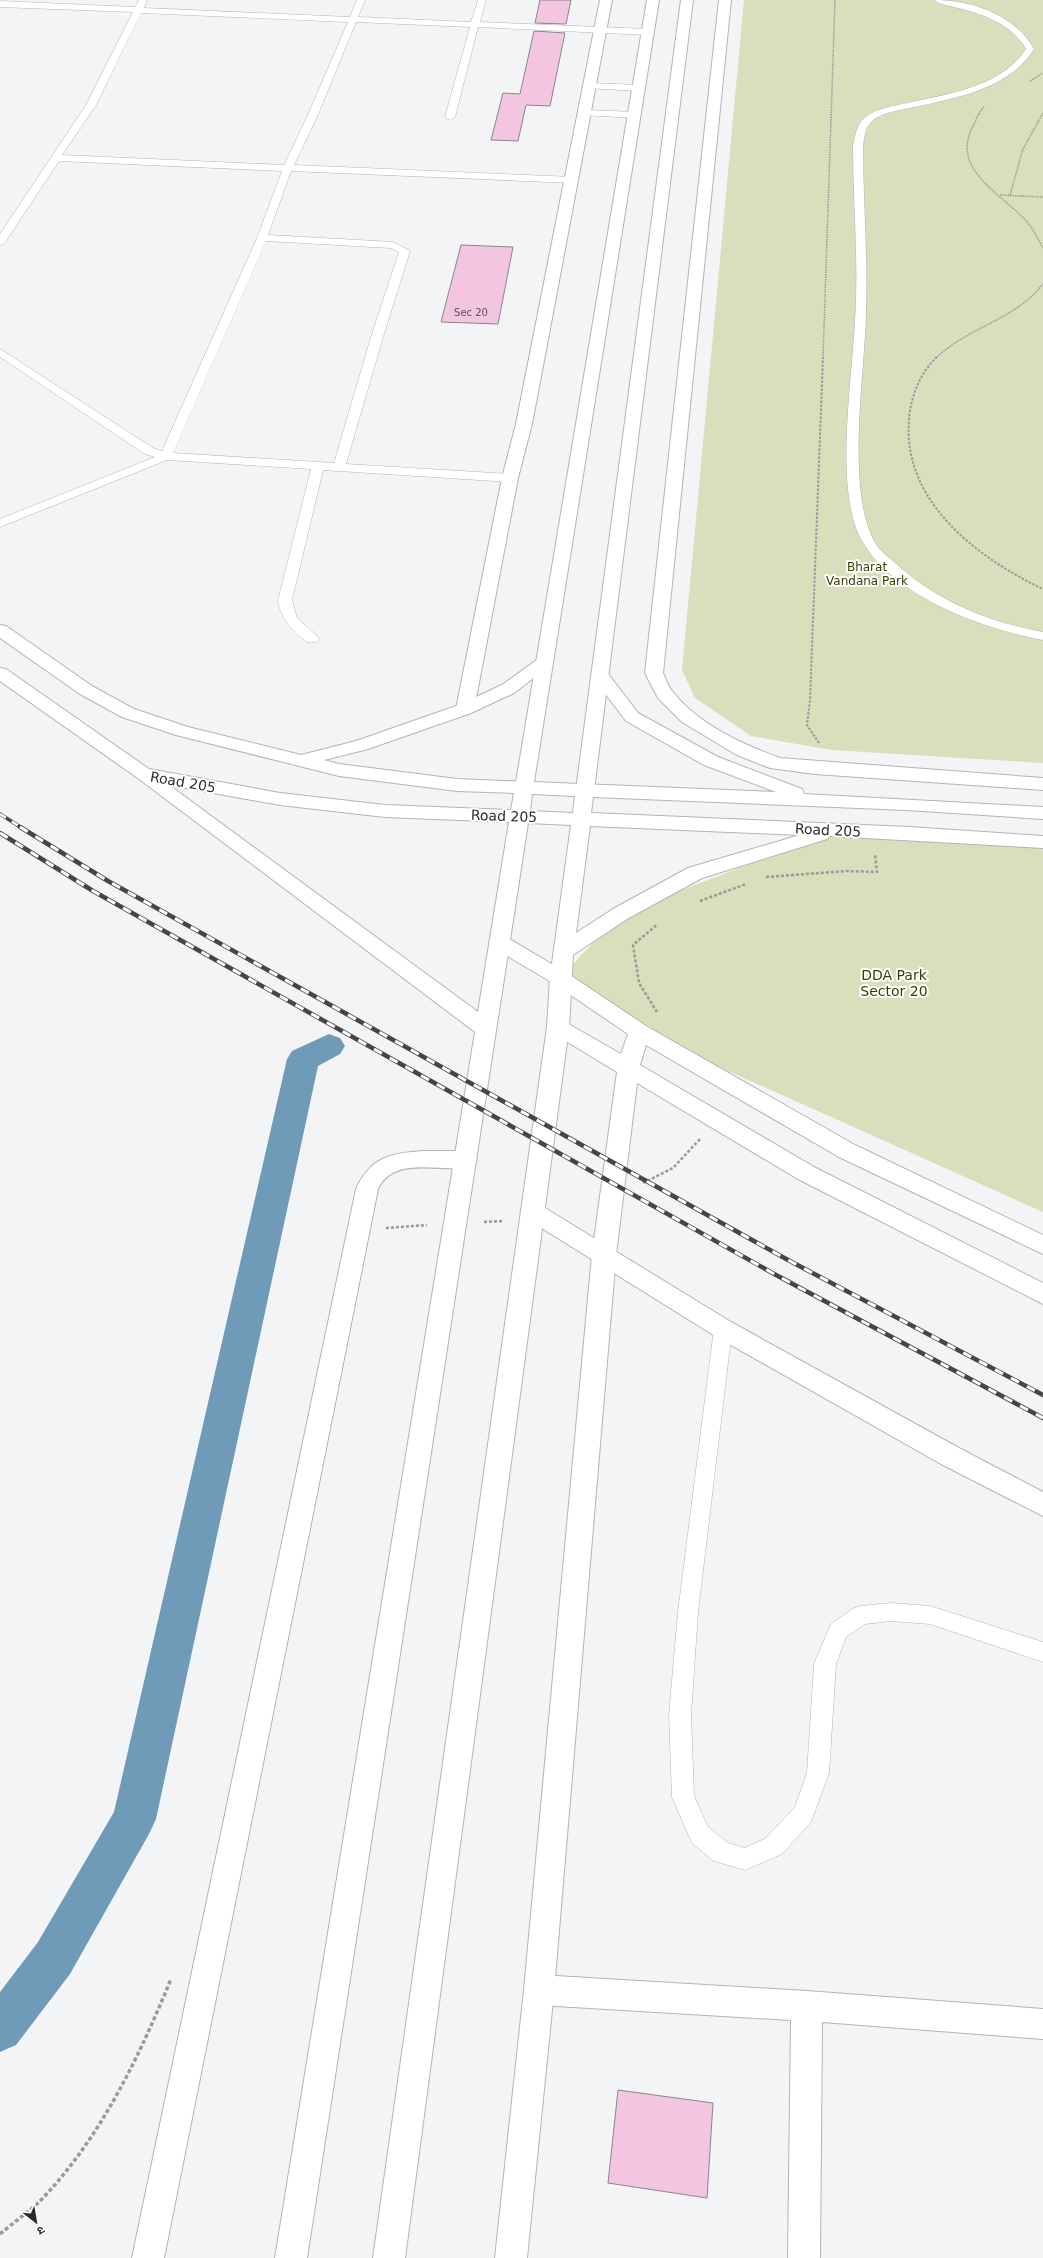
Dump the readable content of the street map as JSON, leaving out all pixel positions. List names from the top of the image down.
{
  "streets": {
    "street": ["Road 205"]
  },
  "parks": ["Bharat Vandana Park", "DDA Park Sector 20"],
  "house_numbers": ["Sec 20"],
  "north": "bottom right"
}
